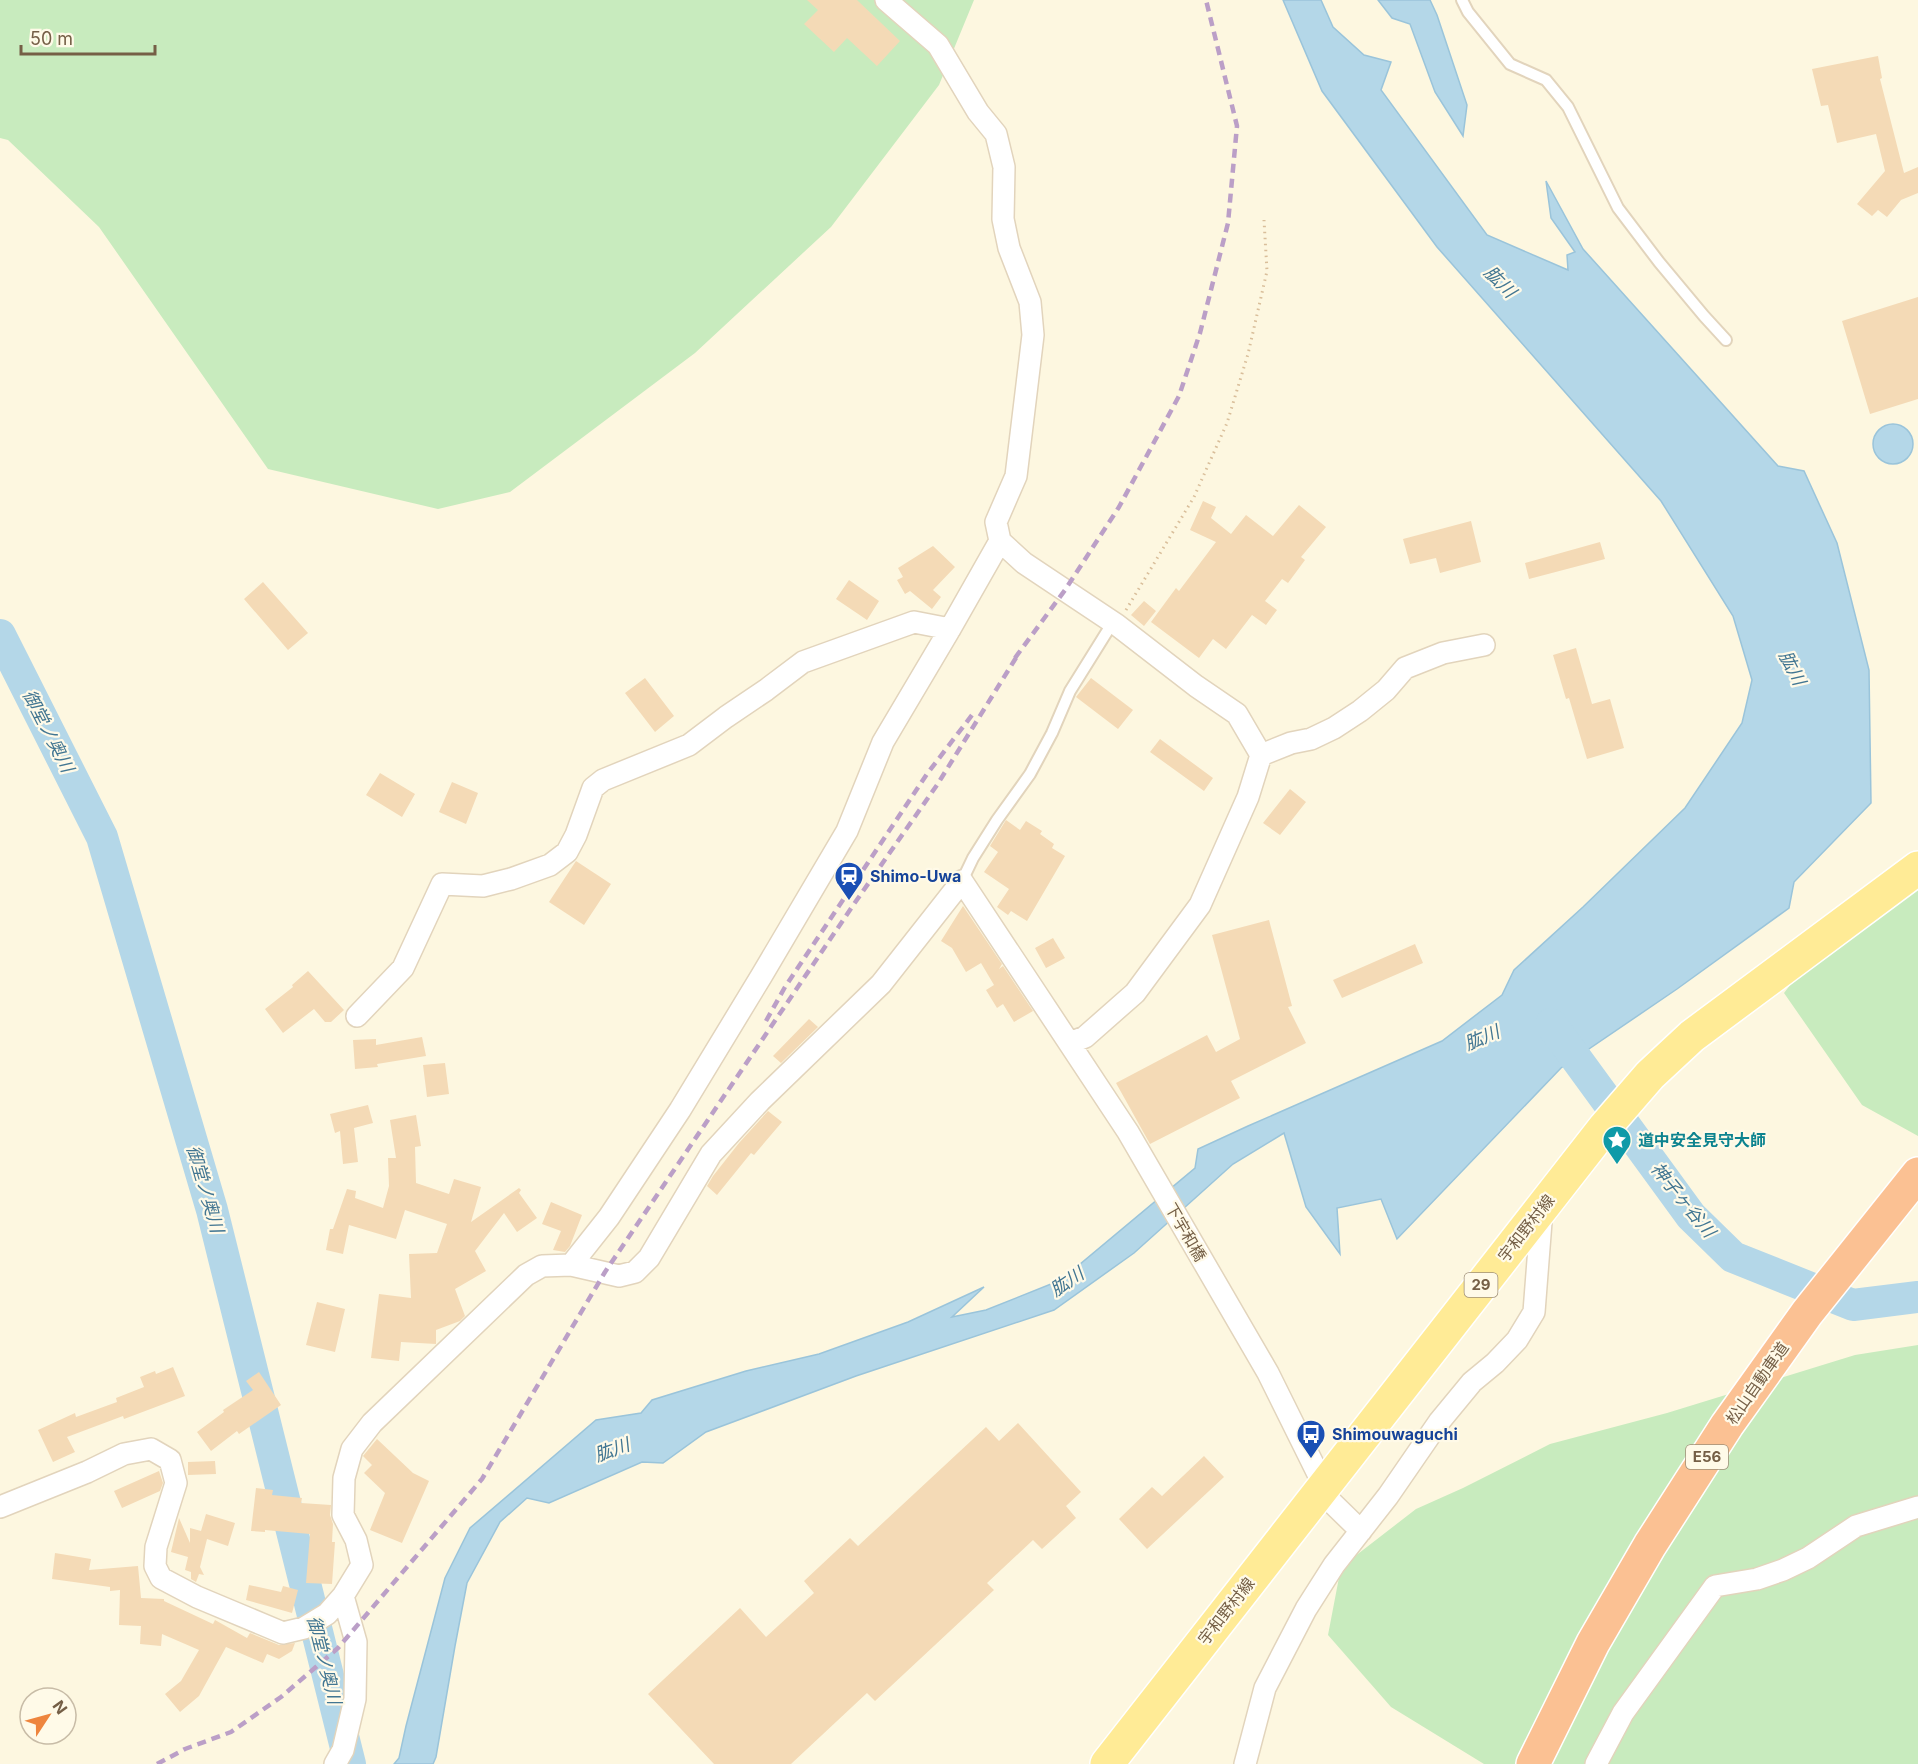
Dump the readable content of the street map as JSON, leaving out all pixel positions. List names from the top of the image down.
{
  "streets": {
    "highway": ["松山自動車道", "E56"],
    "main road": ["宇和野村線", "29"],
    "street": ["下宇和橋"]
  },
  "crossings": [
    ["宇和野村線", "下宇和橋"]
  ],
  "water": ["肱川", "御堂ノ奥川", "神子ヶ谷川"],
  "places": {
    "station": ["Shimo-Uwa"],
    "place": ["道中安全見守大師"],
    "bus stop": ["Shimouwaguchi"]
  },
  "scale_bar": "50 m",
  "north": "top right"
}
